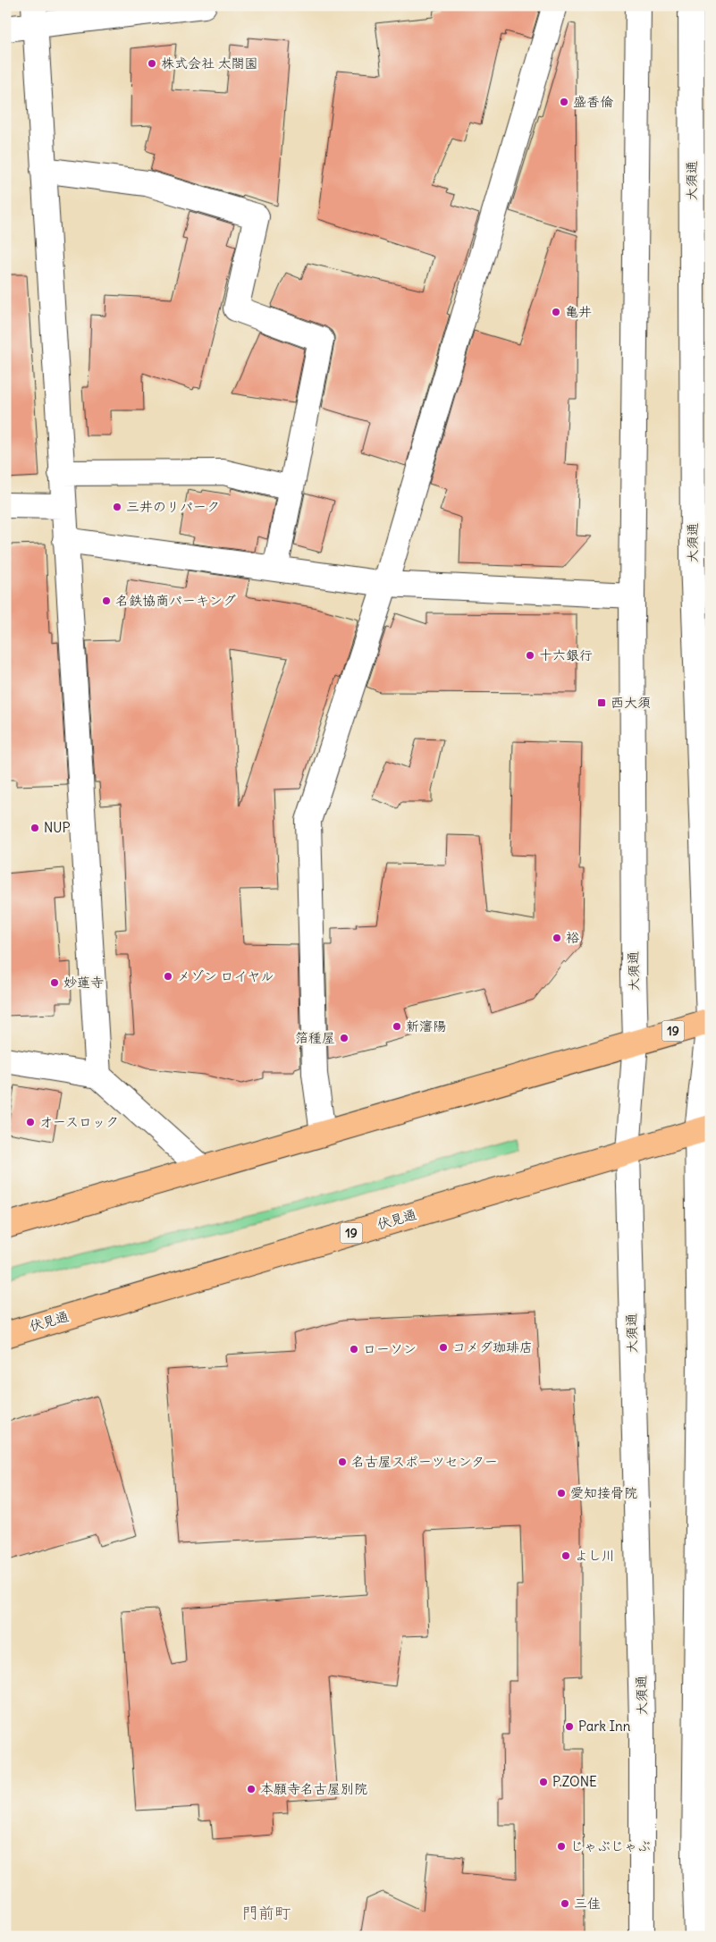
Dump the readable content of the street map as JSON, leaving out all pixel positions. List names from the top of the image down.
{
  "streets": {
    "highway": ["19", "伏見通"],
    "street": ["大須通"]
  },
  "crossings": [
    ["大須通", "19"],
    ["大須通", "伏見通"]
  ],
  "districts": ["門前町"],
  "places": {
    "other": [
      "株式会社 太閤園",
      "盛香倫",
      "亀井",
      "三井のリパーク",
      "名鉄協商パーキング",
      "十六銀行",
      "NUP",
      "裕",
      "メゾン ロイヤル",
      "妙蓮寺",
      "新瀋陽",
      "箔種屋",
      "オースロック",
      "コメダ珈琲店",
      "ローソン",
      "名古屋スポーツセンター",
      "愛知接骨院",
      "よし川",
      "Park Inn",
      "P.ZONE",
      "本願寺名古屋別院",
      "じゃぶじゃぶ",
      "三佳"
    ],
    "transit": ["西大須"]
  }
}
